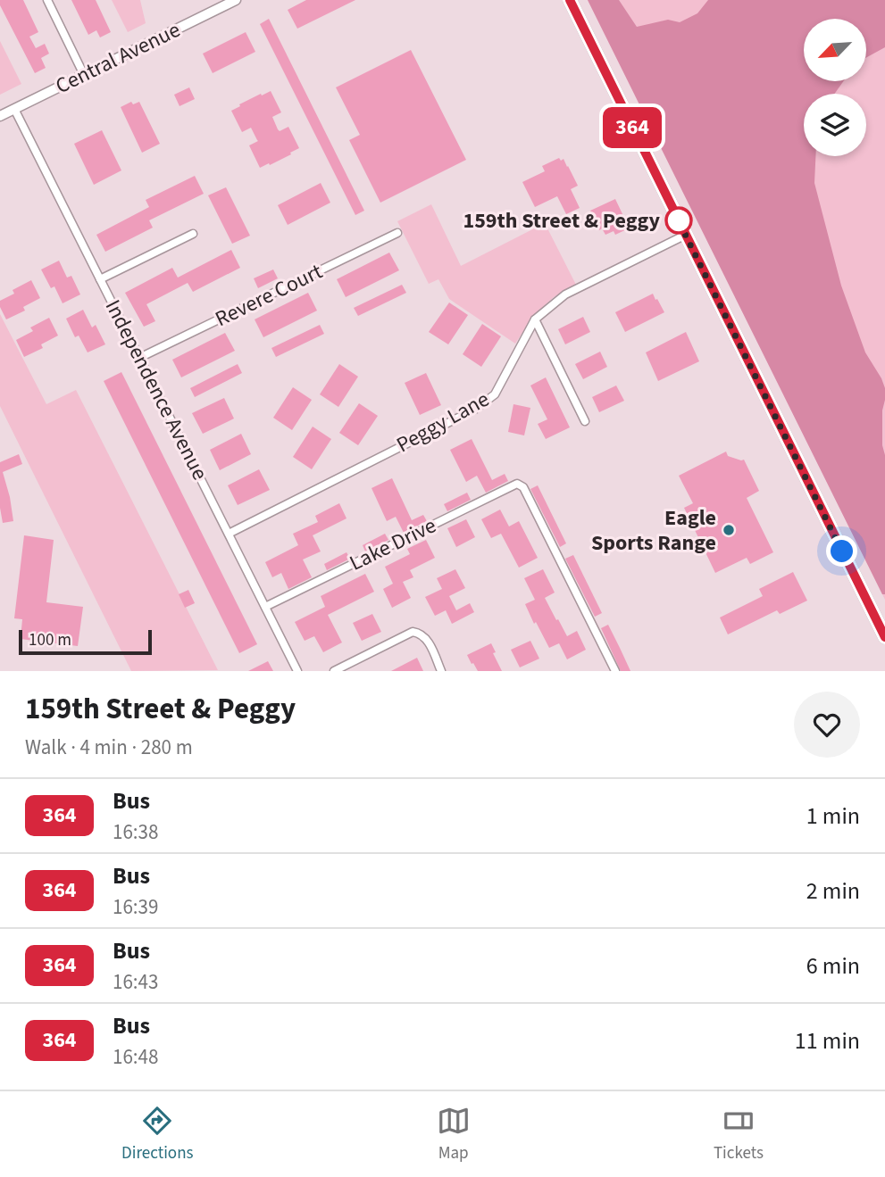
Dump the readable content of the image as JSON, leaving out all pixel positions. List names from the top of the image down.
{
  "streets": {
    "street": [
      "Central Avenue",
      "Revere Court",
      "Independence Avenue",
      "Peggy Lane",
      "Lake Drive"
    ]
  },
  "crossings": [
    ["Central Avenue", "Independence Avenue"],
    ["Revere Court", "Independence Avenue"],
    ["Independence Avenue", "Peggy Lane"],
    ["Independence Avenue", "Lake Drive"]
  ],
  "places": ["159th Street & Peggy", "Eagle Sports Range"],
  "lines": ["bus line 364"],
  "scale_bar": "100 m",
  "north": "bottom left",
  "page": {
    "on_map": "364",
    "scale": "100 m",
    "heading": ["159th Street & Peggy", "Walk · 4 min · 280 m"],
    "list": [
      {
        "mark": "364",
        "name": "Bus",
        "note": "16:38",
        "value": "1 min"
      },
      {
        "mark": "364",
        "name": "Bus",
        "note": "16:39",
        "value": "2 min"
      },
      {
        "mark": "364",
        "name": "Bus",
        "note": "16:43",
        "value": "6 min"
      },
      {
        "mark": "364",
        "name": "Bus",
        "note": "16:48",
        "value": "11 min"
      }
    ],
    "tabs": ["Directions", "Map", "Tickets"]
  }
}
